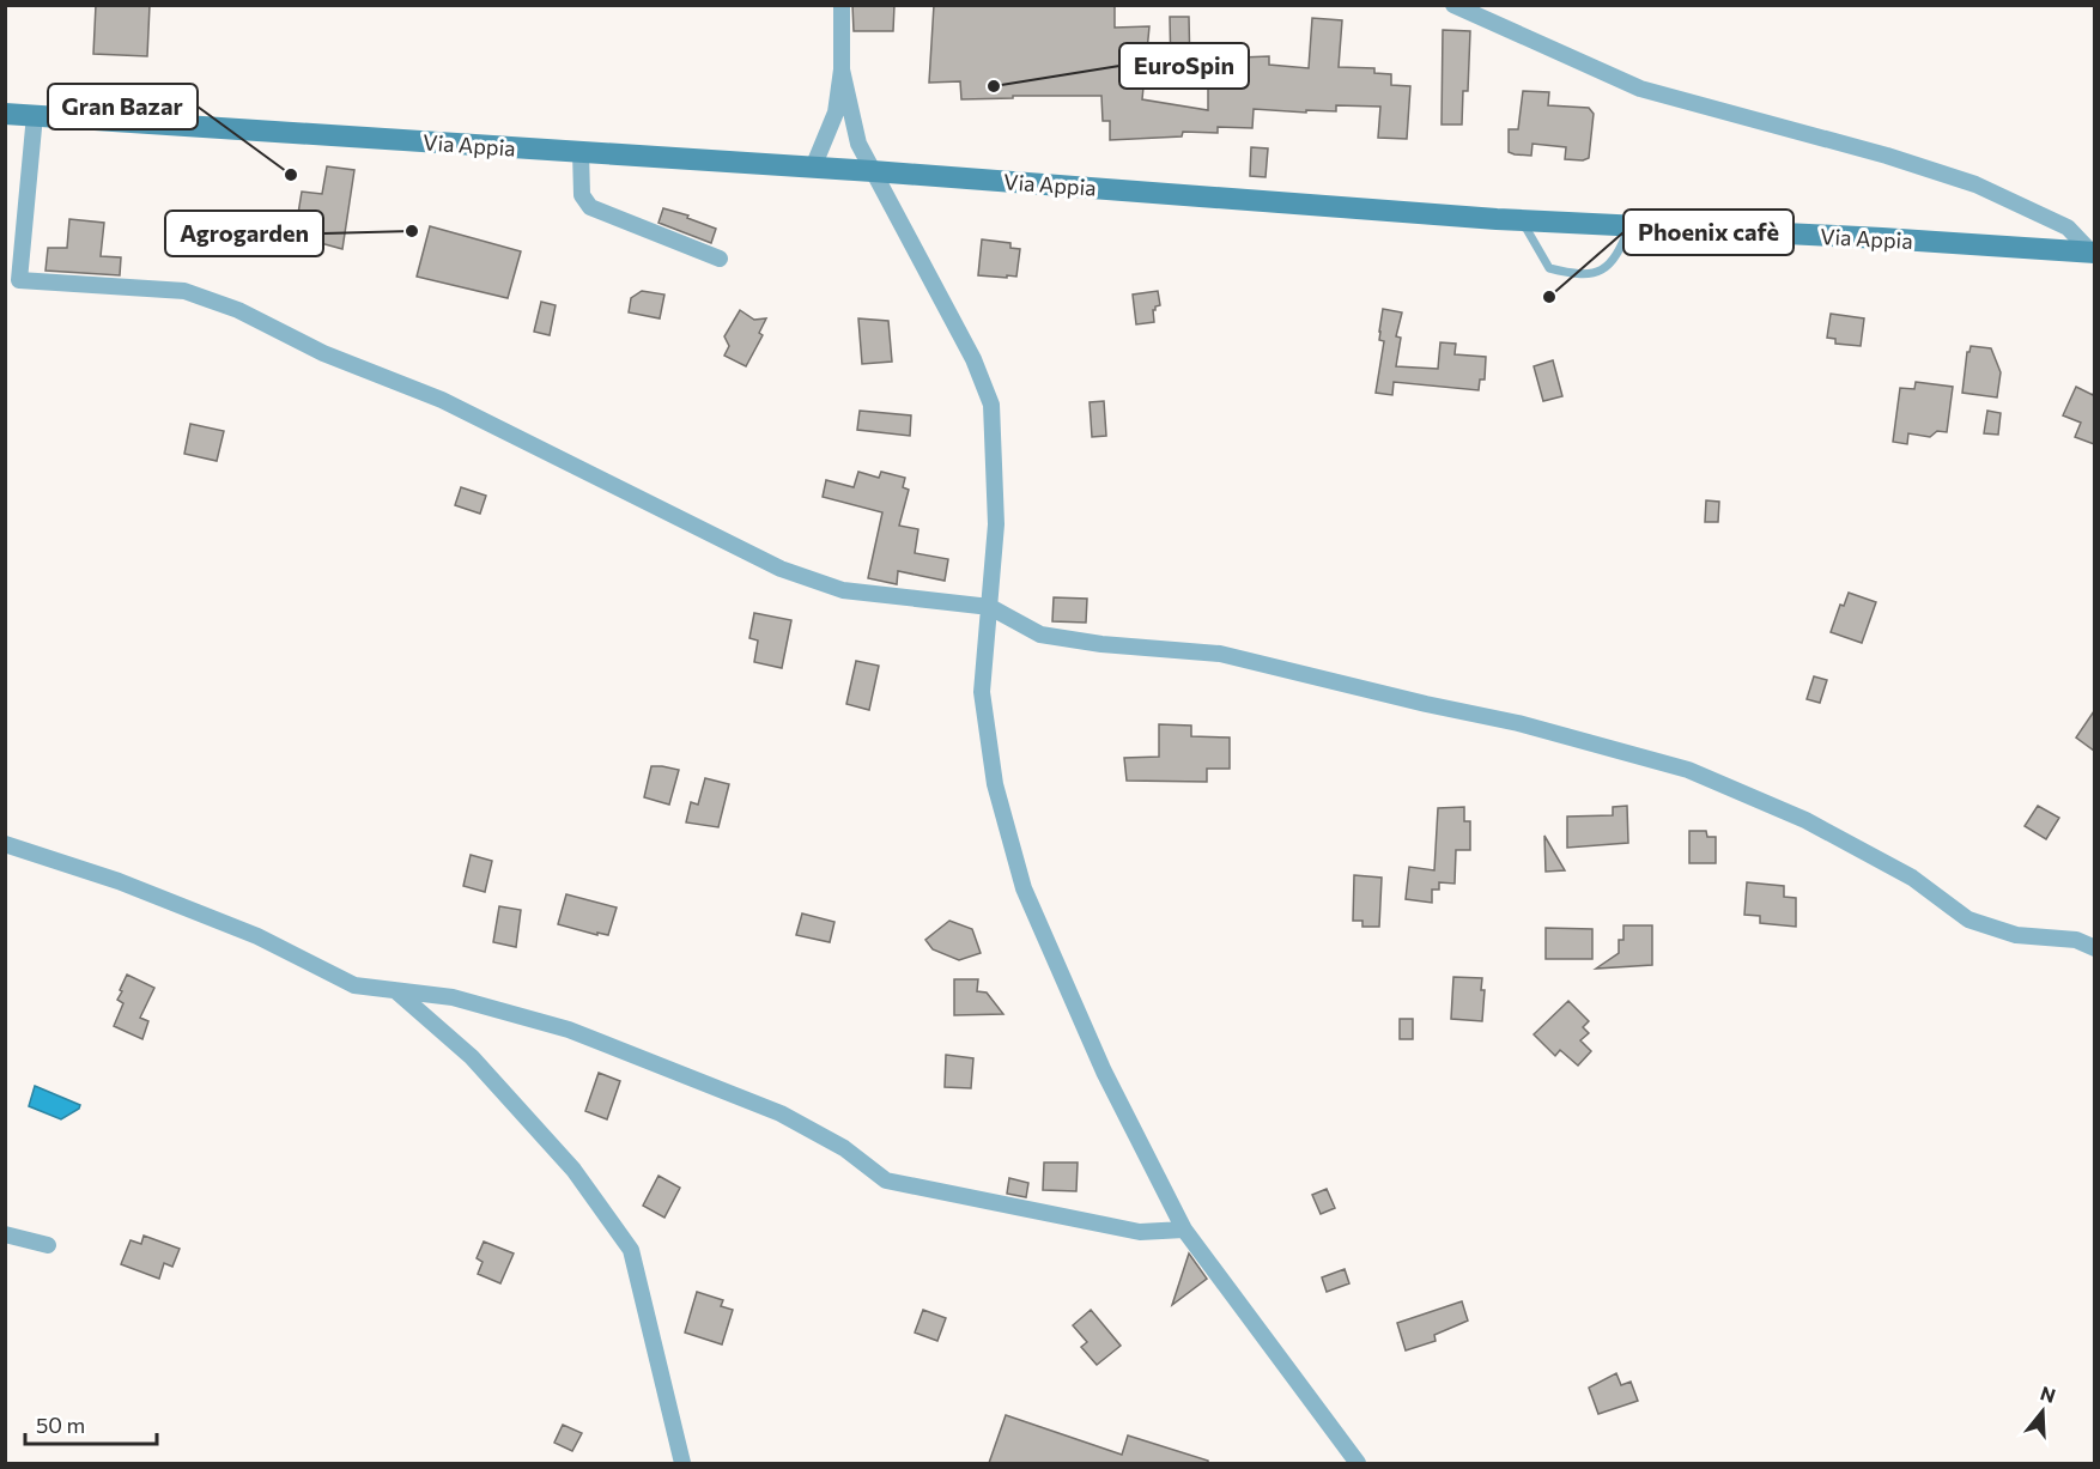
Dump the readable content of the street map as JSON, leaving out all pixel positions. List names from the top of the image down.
{
  "streets": {
    "main road": ["Via Appia"]
  },
  "places": [
    "EuroSpin",
    "Gran Bazar",
    "Agrogarden",
    "Phoenix cafè"
  ],
  "scale_bar": "50 m",
  "north": "top"
}
